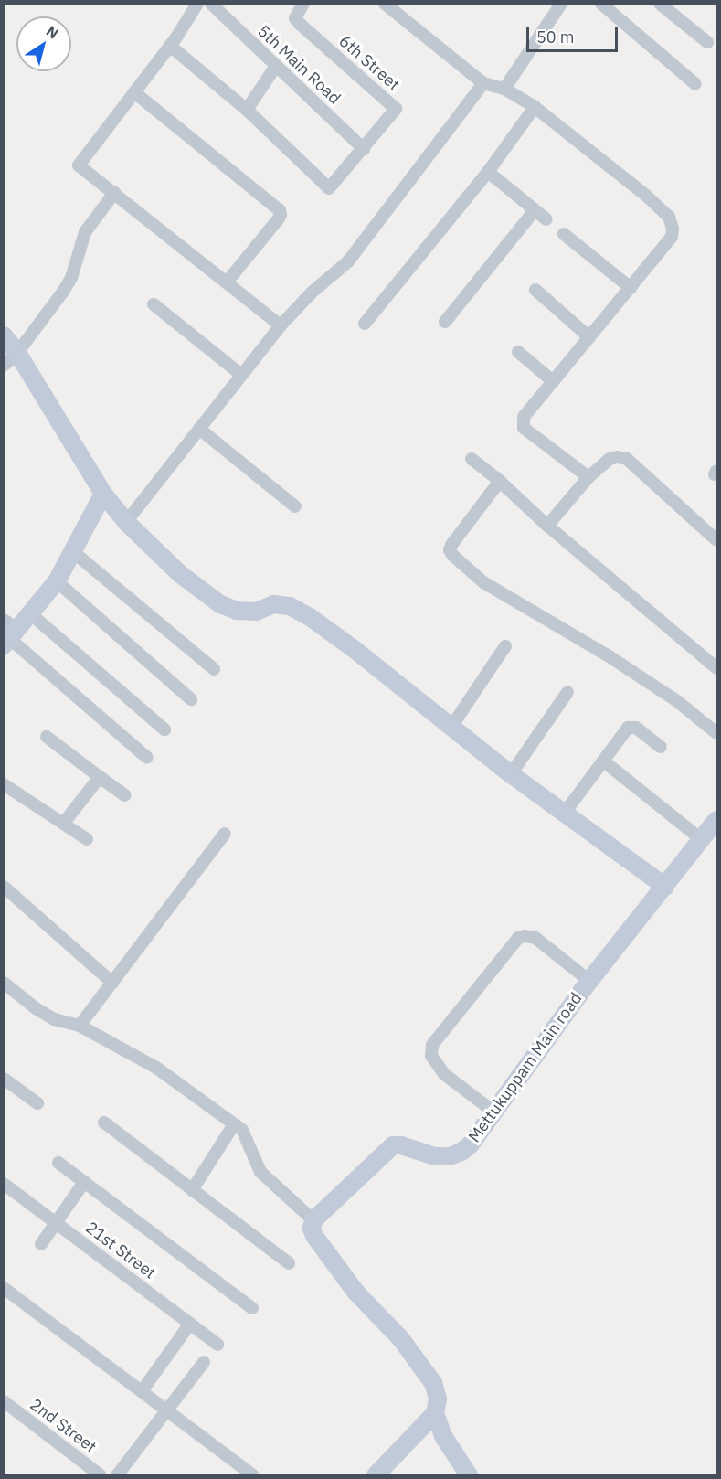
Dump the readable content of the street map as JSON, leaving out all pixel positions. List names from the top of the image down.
{
  "streets": {
    "street": [
      "6th Street",
      "5th Main Road",
      "Mettukuppam Main road",
      "21st Street",
      "2nd Street"
    ]
  },
  "crossings": [
    ["6th Street", "5th Main Road"]
  ],
  "scale_bar": "50 m",
  "north": "top right"
}
